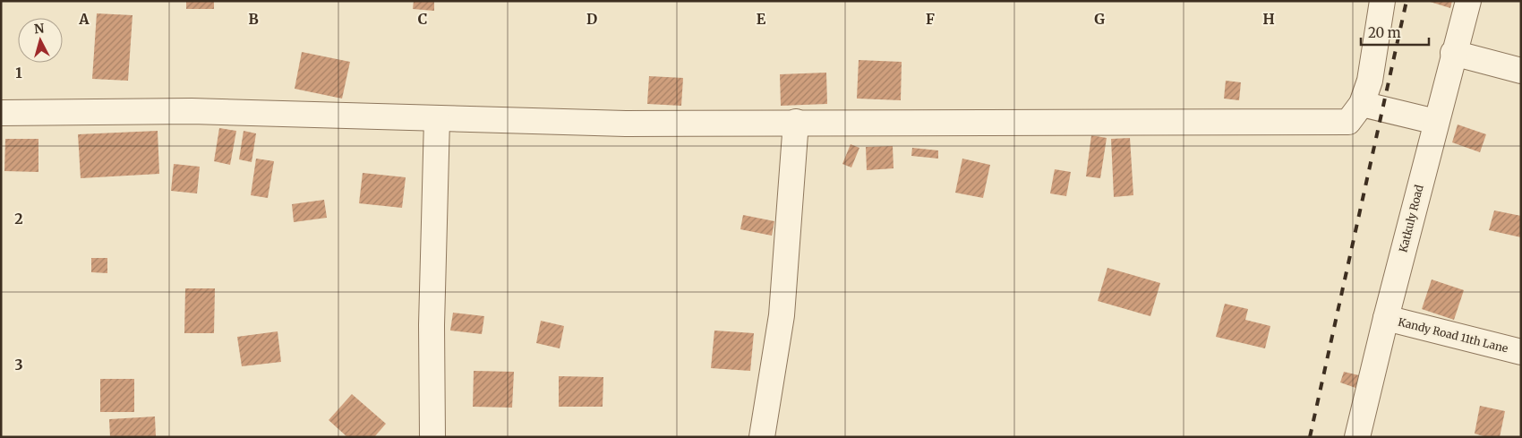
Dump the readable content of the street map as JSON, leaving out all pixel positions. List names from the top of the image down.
{
  "streets": {
    "street": ["Katkuly Road", "Kandy Road 11th Lane"]
  },
  "crossings": [
    ["Katkuly Road", "Kandy Road 11th Lane"]
  ],
  "scale_bar": "20 m",
  "north": "top",
  "grid": {
    "columns": [
      "A",
      "B",
      "C",
      "D",
      "E",
      "F",
      "G",
      "H"
    ],
    "rows": ["1", "2", "3"]
  }
}
